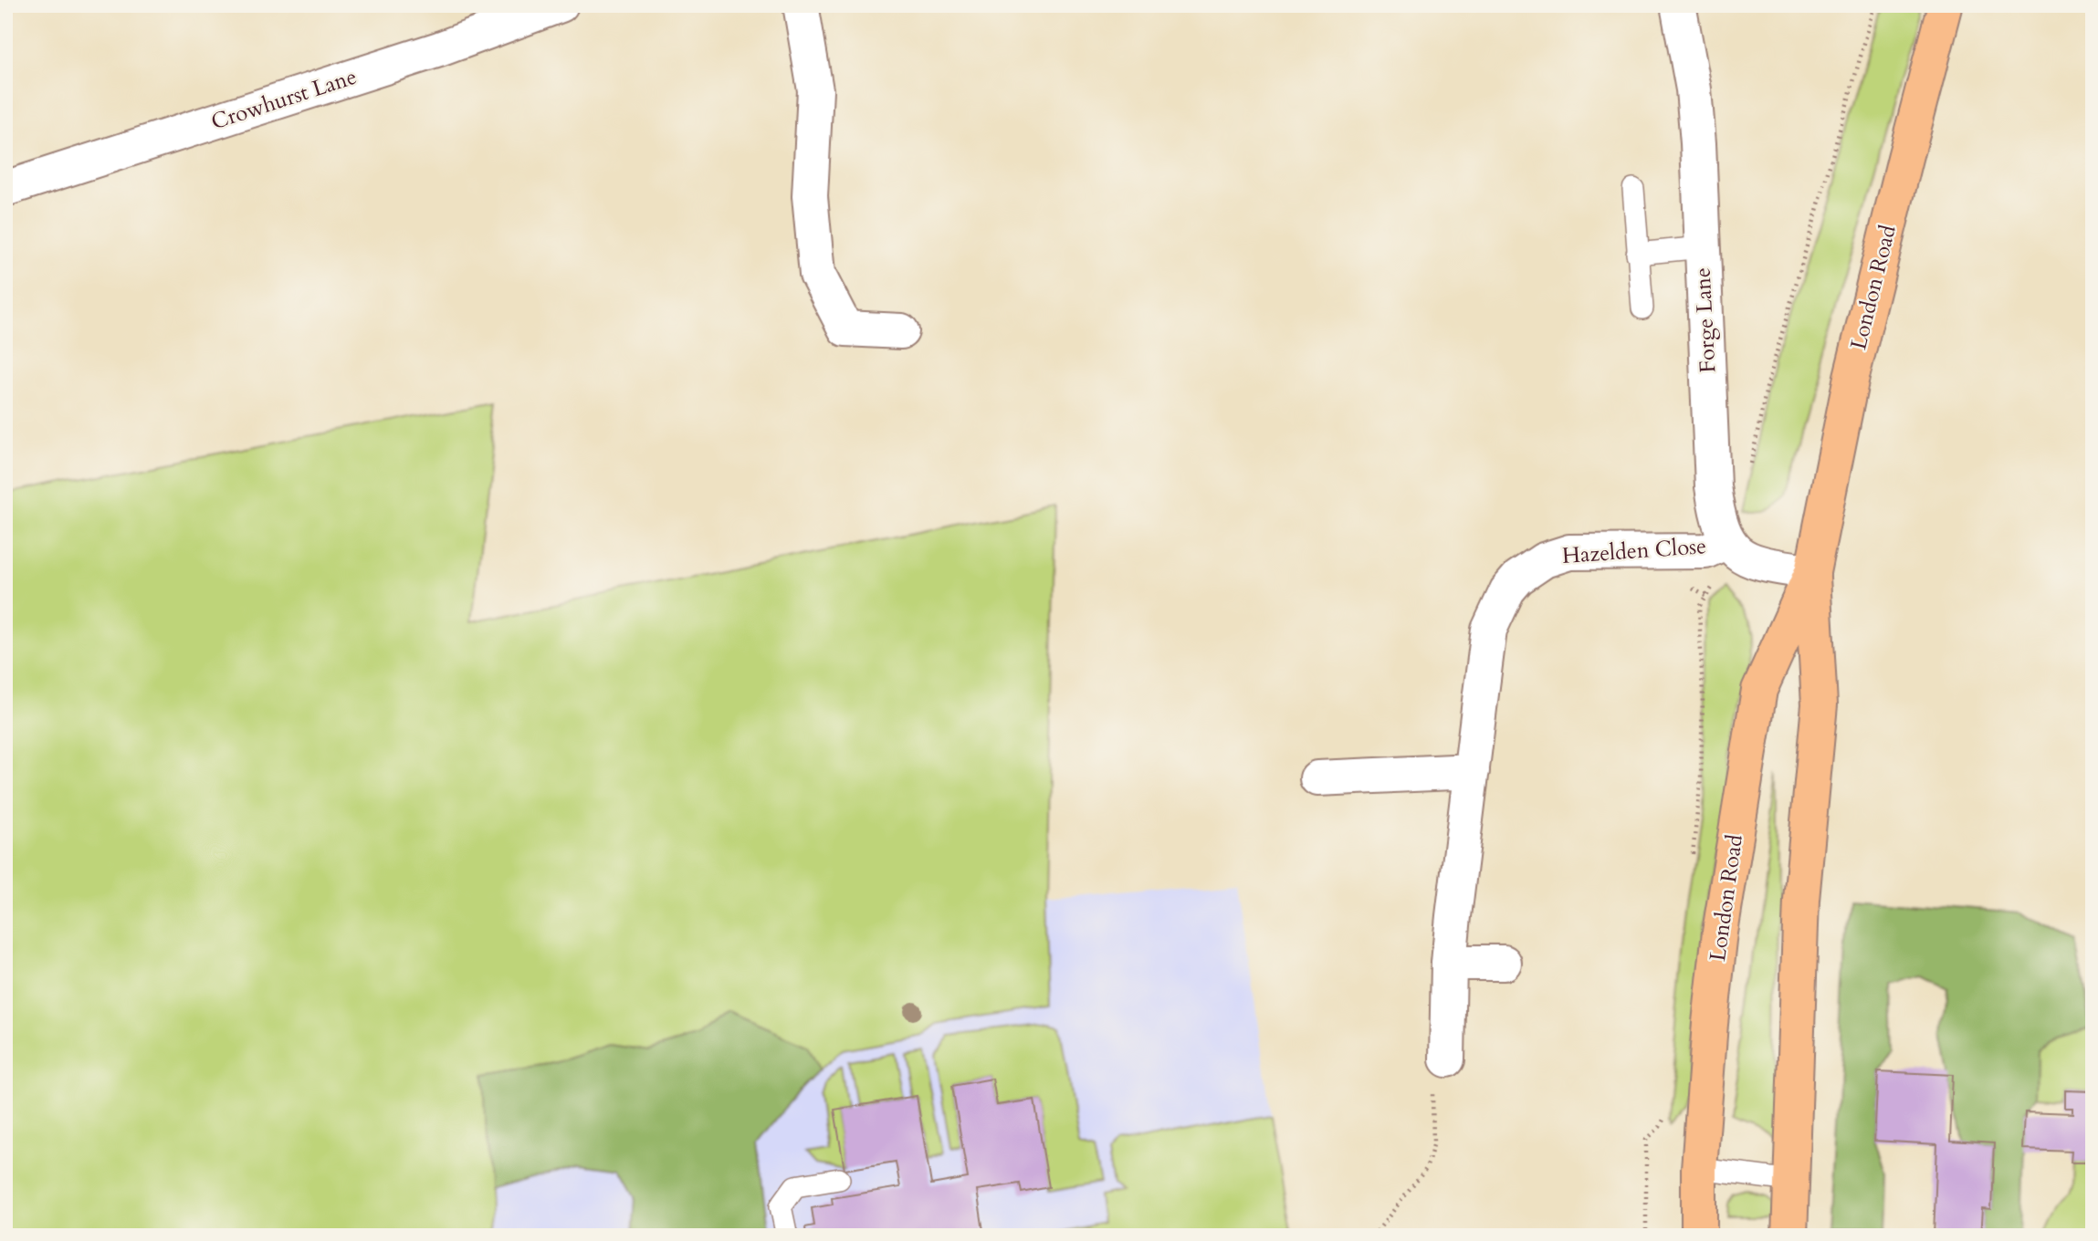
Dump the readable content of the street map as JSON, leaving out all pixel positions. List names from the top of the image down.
{
  "streets": {
    "main road": ["London Road"],
    "street": ["Crowhurst Lane", "Forge Lane", "Hazelden Close"]
  },
  "crossings": [
    ["Forge Lane", "Hazelden Close"]
  ]
}
